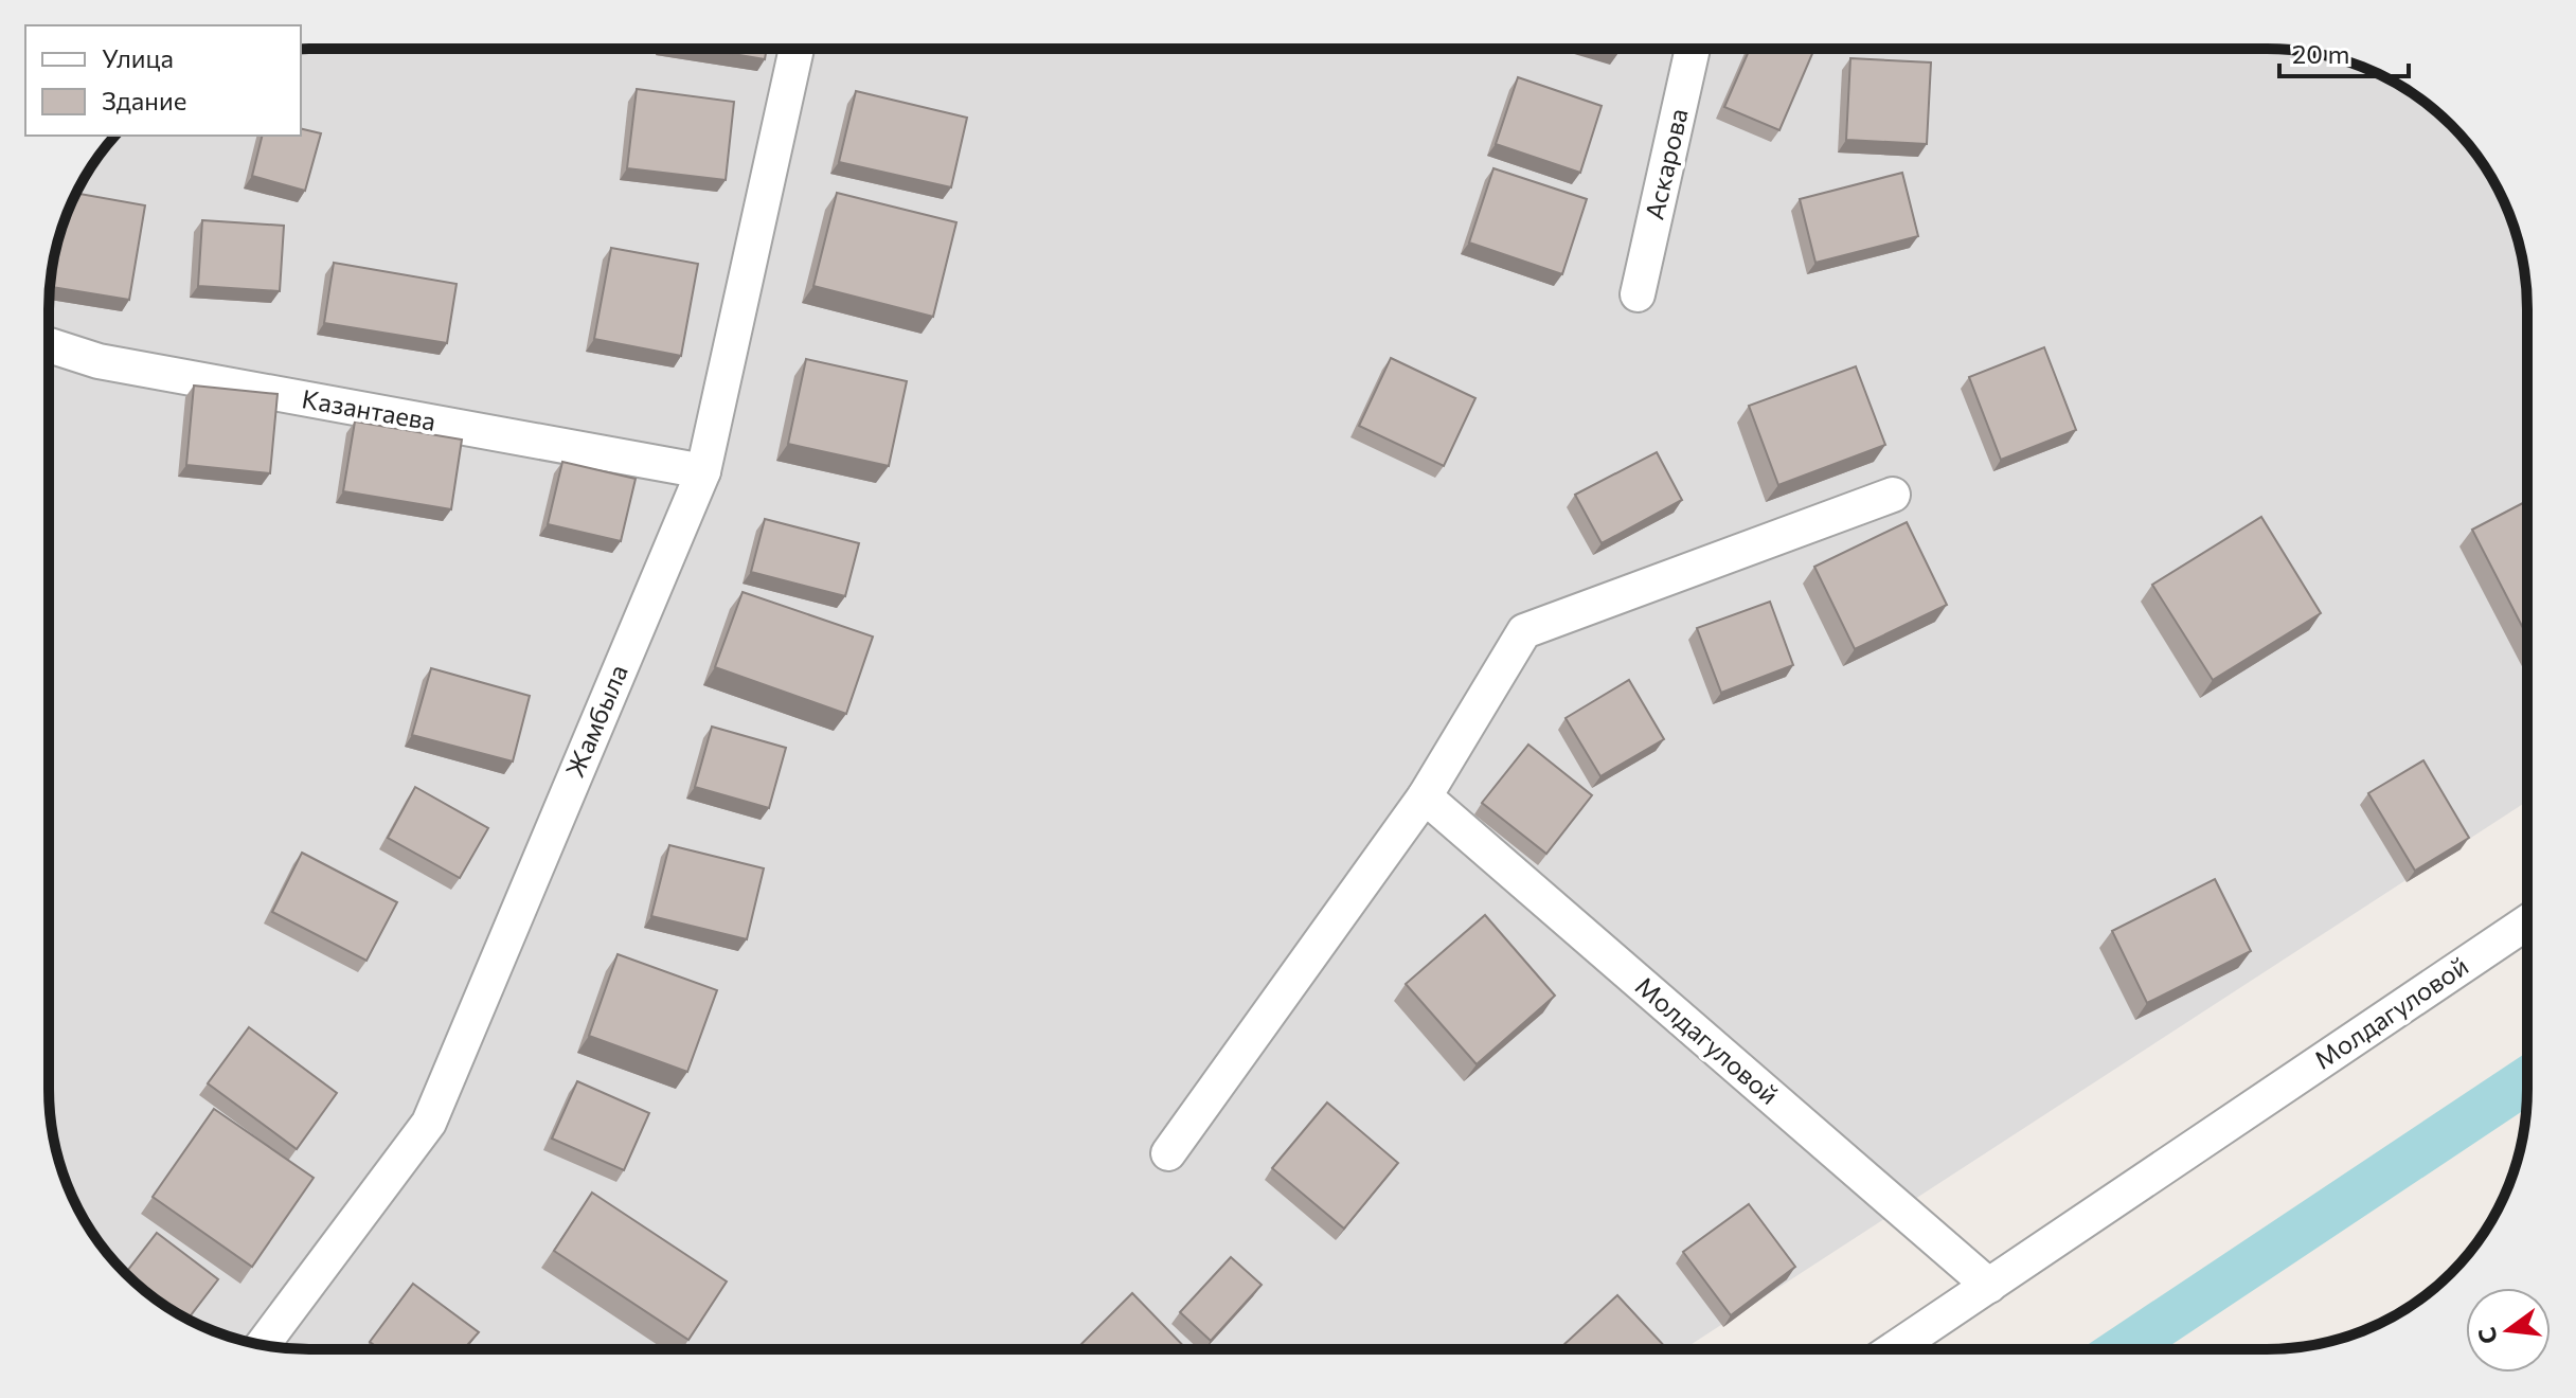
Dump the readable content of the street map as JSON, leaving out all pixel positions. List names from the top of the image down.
{
  "streets": {
    "street": [
      "Аскарова",
      "Казантаева",
      "Жамбыла",
      "Молдагуловой"
    ]
  },
  "crossings": [
    ["Казантаева", "Жамбыла"]
  ],
  "legend": ["Улица", "Здание"],
  "scale_bar": "20 m",
  "north": "left"
}
